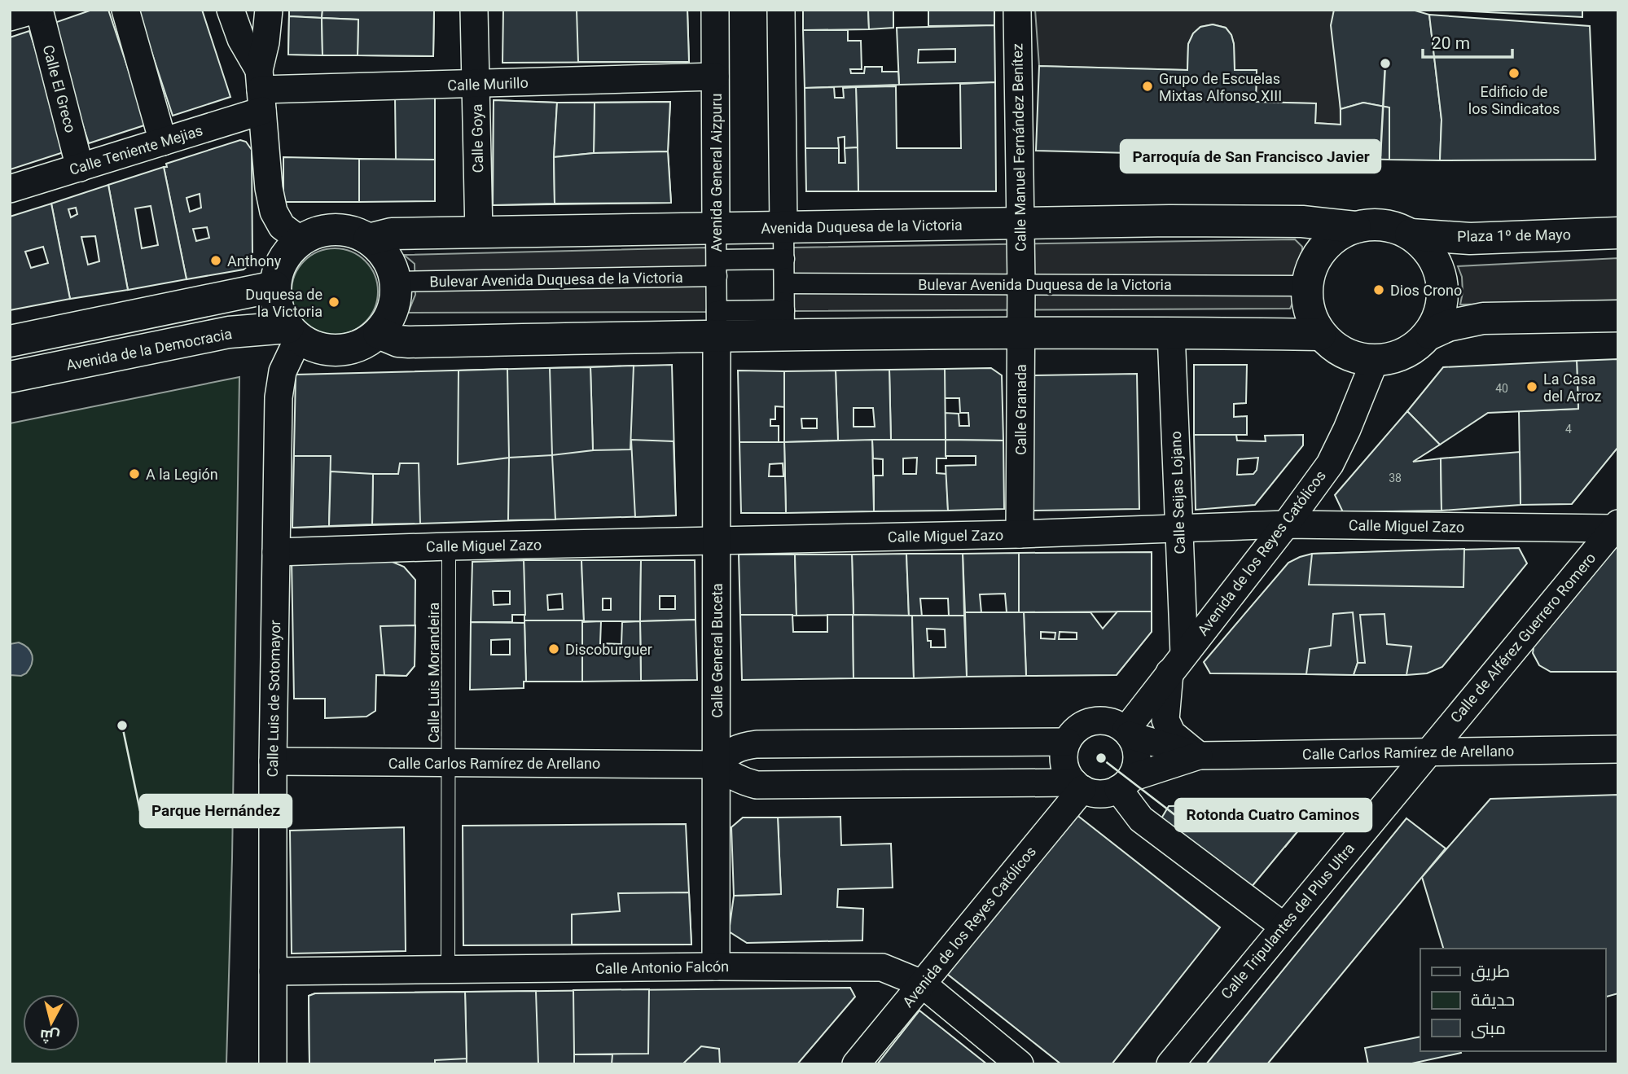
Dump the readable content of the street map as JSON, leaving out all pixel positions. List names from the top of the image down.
{
  "streets": {
    "main road": ["Avenida Duquesa de la Victoria", "Plaza 1º de Mayo", "Avenida de la Democracia"],
    "street": [
      "Calle Murillo",
      "Calle El Greco",
      "Calle Goya",
      "Calle Manuel Fernández Benítez",
      "Calle Teniente Mejias",
      "Avenida General Aizpuru",
      "Bulevar Avenida Duquesa de la Victoria",
      "Calle Granada",
      "Calle Seijas Lojano",
      "Calle Miguel Zazo",
      "Avenida de los Reyes Católicos",
      "Calle de Alférez Guerrero Romero",
      "Calle General Buceta",
      "Calle Luis de Sotomayor",
      "Calle Carlos Ramírez de Arellano",
      "Calle Tripulantes del Plus Ultra",
      "Calle Antonio Falcón"
    ],
    "lane": ["Calle Luis Morandeira"]
  },
  "crossings": [
    ["Calle Murillo", "Calle Goya"],
    ["Calle Murillo", "Calle Teniente Mejias"],
    ["Calle Murillo", "Avenida General Aizpuru"],
    ["Calle El Greco", "Calle Teniente Mejias"],
    ["Calle Goya", "Avenida Duquesa de la Victoria"],
    ["Calle Manuel Fernández Benítez", "Avenida Duquesa de la Victoria"],
    ["Calle Manuel Fernández Benítez", "Bulevar Avenida Duquesa de la Victoria"],
    ["Calle Manuel Fernández Benítez", "Calle Granada"],
    ["Avenida General Aizpuru", "Avenida Duquesa de la Victoria"],
    ["Avenida General Aizpuru", "Bulevar Avenida Duquesa de la Victoria"],
    ["Avenida General Aizpuru", "Calle General Buceta"],
    ["Avenida Duquesa de la Victoria", "Plaza 1º de Mayo"],
    ["Avenida Duquesa de la Victoria", "Bulevar Avenida Duquesa de la Victoria"],
    ["Avenida Duquesa de la Victoria", "Avenida de la Democracia"],
    ["Avenida Duquesa de la Victoria", "Avenida de los Reyes Católicos"],
    ["Avenida Duquesa de la Victoria", "Calle Luis de Sotomayor"],
    ["Plaza 1º de Mayo", "Bulevar Avenida Duquesa de la Victoria"],
    ["Plaza 1º de Mayo", "Avenida de los Reyes Católicos"],
    ["Bulevar Avenida Duquesa de la Victoria", "Avenida de la Democracia"],
    ["Bulevar Avenida Duquesa de la Victoria", "Calle Granada"],
    ["Bulevar Avenida Duquesa de la Victoria", "Avenida de los Reyes Católicos"],
    ["Bulevar Avenida Duquesa de la Victoria", "Calle Luis de Sotomayor"],
    ["Avenida de la Democracia", "Calle Luis de Sotomayor"],
    ["Calle Granada", "Calle Miguel Zazo"],
    ["Calle Seijas Lojano", "Calle Miguel Zazo"],
    ["Calle Seijas Lojano", "Avenida de los Reyes Católicos"],
    ["Calle Miguel Zazo", "Avenida de los Reyes Católicos"],
    ["Calle Miguel Zazo", "Calle de Alférez Guerrero Romero"],
    ["Calle Miguel Zazo", "Calle General Buceta"],
    ["Calle Miguel Zazo", "Calle Luis Morandeira"],
    ["Calle Miguel Zazo", "Calle Luis de Sotomayor"],
    ["Avenida de los Reyes Católicos", "Calle Carlos Ramírez de Arellano"],
    ["Avenida de los Reyes Católicos", "Calle Antonio Falcón"],
    ["Calle de Alférez Guerrero Romero", "Calle Carlos Ramírez de Arellano"],
    ["Calle de Alférez Guerrero Romero", "Calle Tripulantes del Plus Ultra"],
    ["Calle General Buceta", "Calle Carlos Ramírez de Arellano"],
    ["Calle General Buceta", "Calle Antonio Falcón"],
    ["Calle Luis Morandeira", "Calle Carlos Ramírez de Arellano"],
    ["Calle Luis Morandeira", "Calle Antonio Falcón"],
    ["Calle Luis de Sotomayor", "Calle Carlos Ramírez de Arellano"],
    ["Calle Luis de Sotomayor", "Calle Antonio Falcón"],
    ["Calle Carlos Ramírez de Arellano", "Calle Tripulantes del Plus Ultra"]
  ],
  "places": [
    "Parroquía de San Francisco Javier",
    "Edificio de los Sindicatos",
    "Grupo de Escuelas Mixtas Alfonso XIII",
    "Anthony",
    "Dios Crono",
    "Duquesa de la Victoria",
    "La Casa del Arroz",
    "A la Legión",
    "Discoburguer",
    "Parque Hernández",
    "Rotonda Cuatro Caminos"
  ],
  "house_numbers": ["40", "4", "38"],
  "legend": ["طريق", "حديقة", "مبنى"],
  "scale_bar": "20 m",
  "north": "bottom"
}
